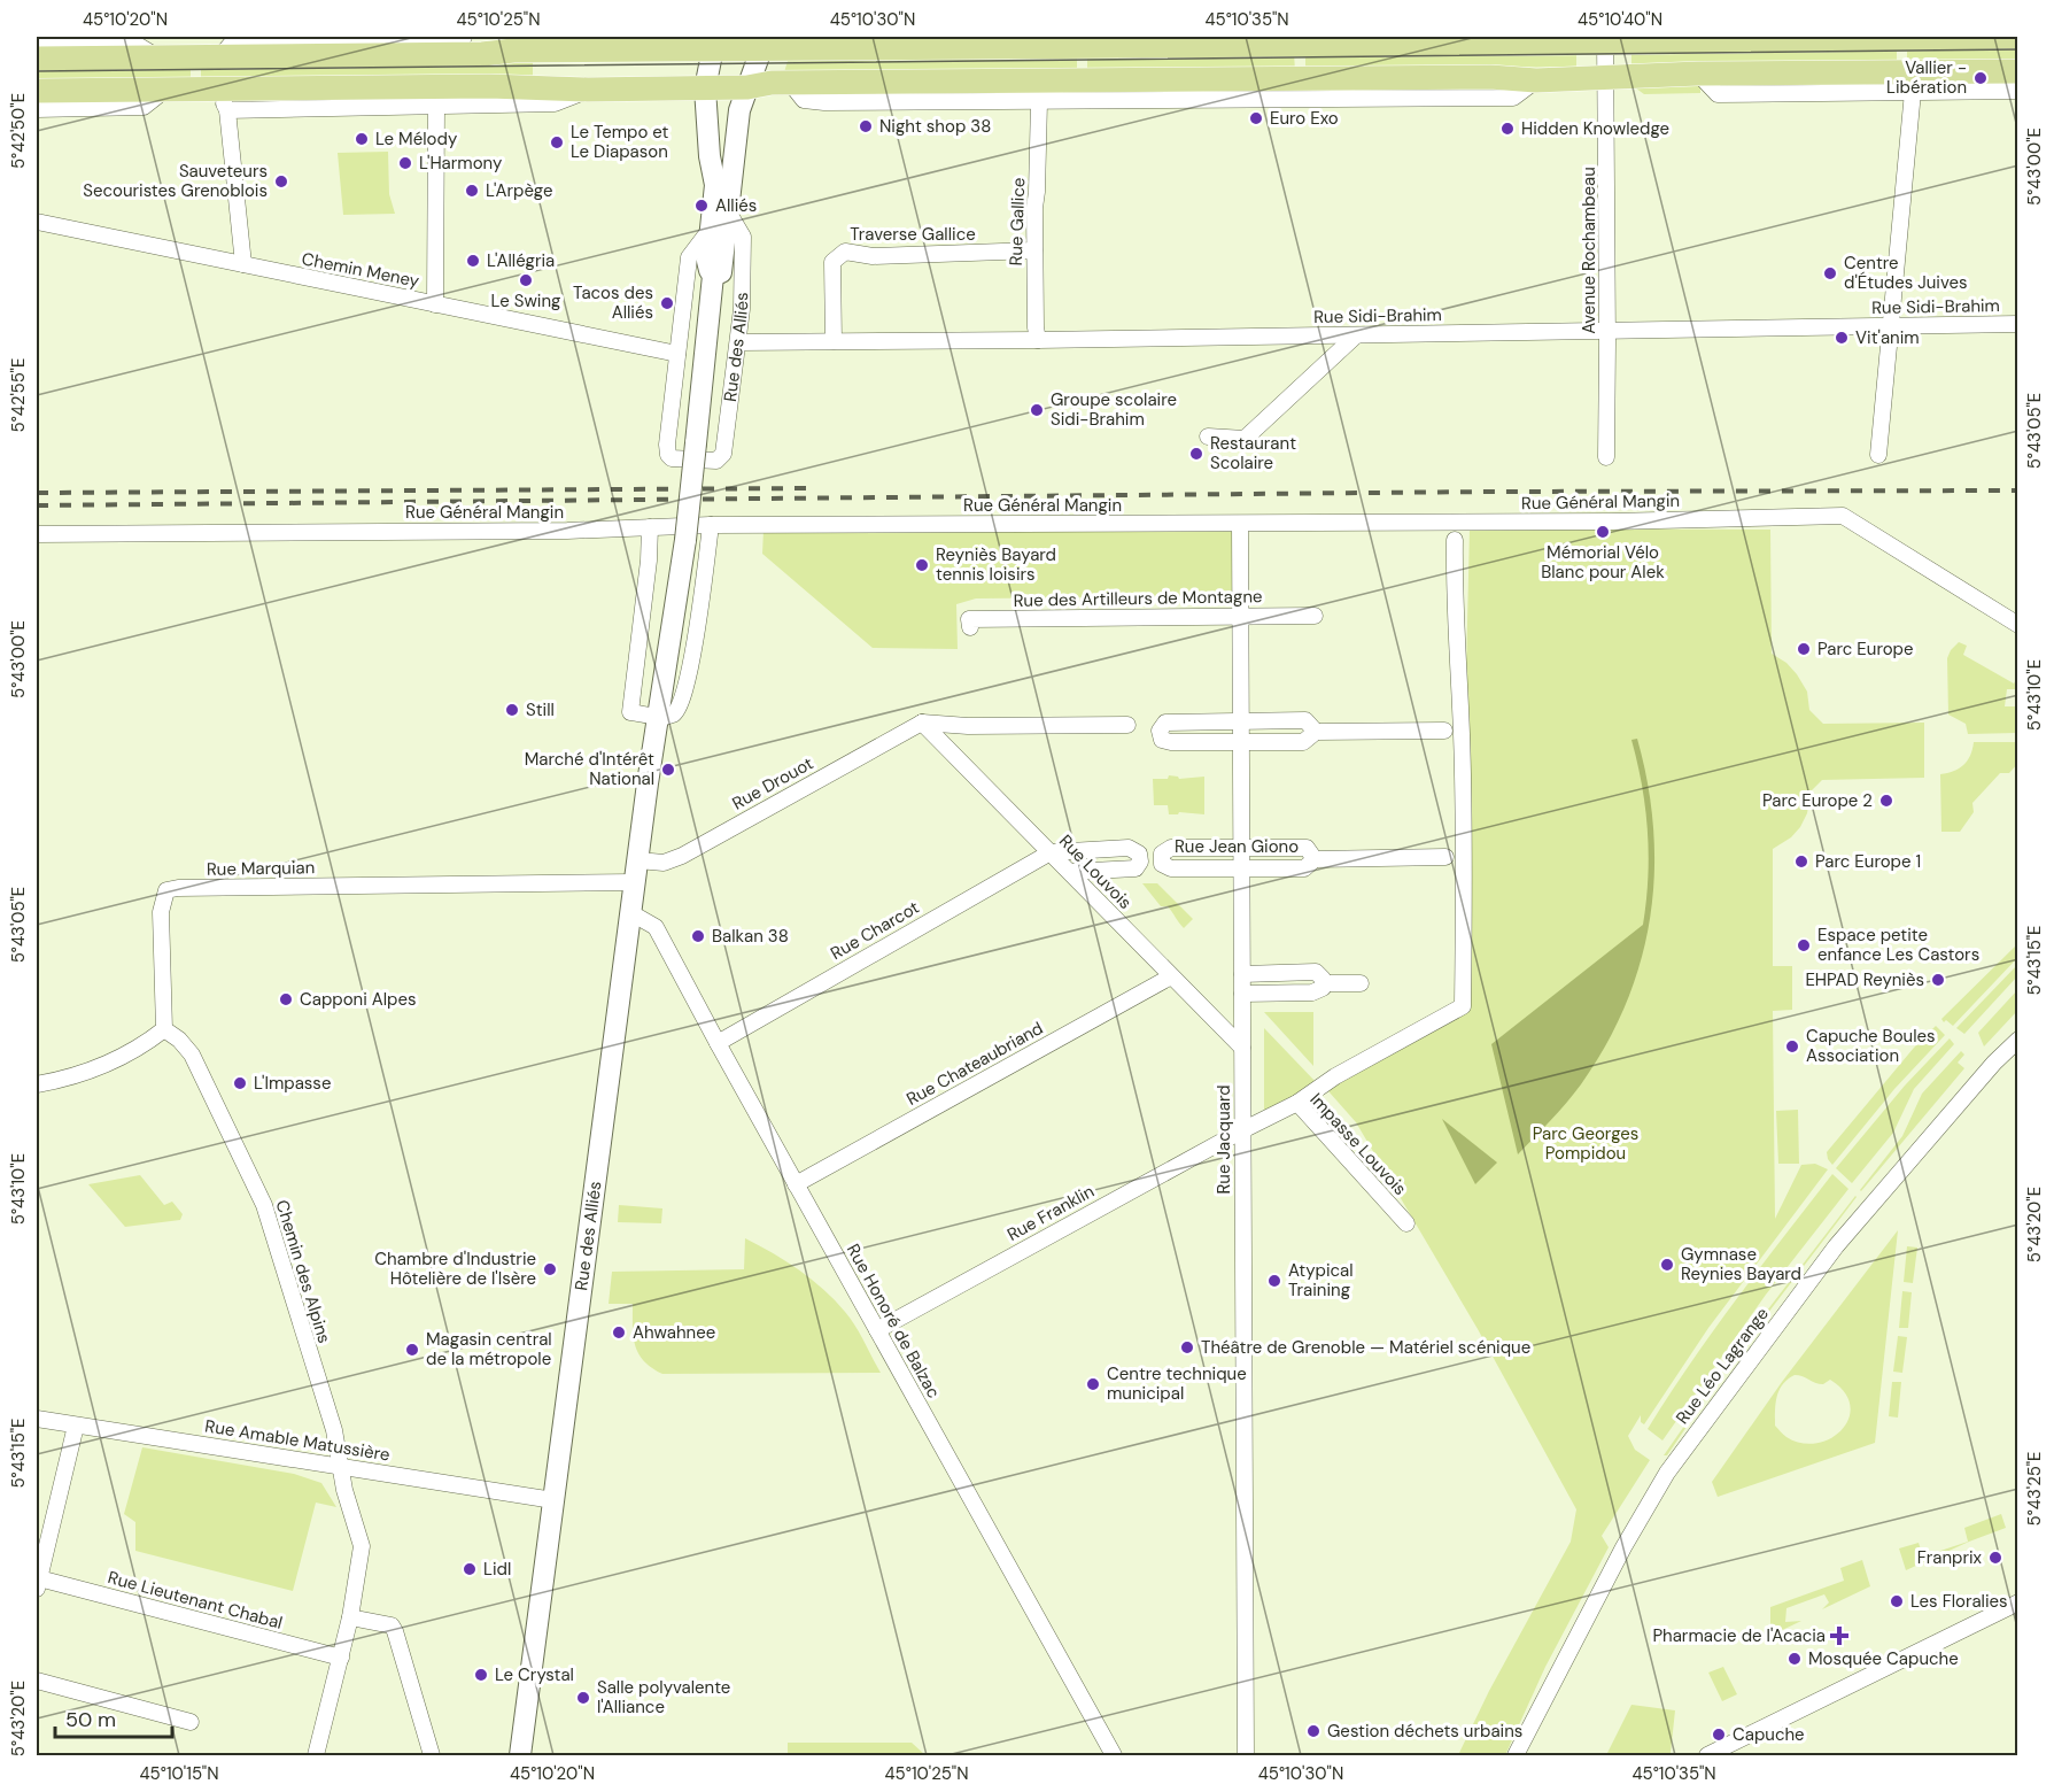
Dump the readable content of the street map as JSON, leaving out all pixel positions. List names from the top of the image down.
{
  "streets": {
    "main road": ["Rue des Alliés"],
    "street": [
      "Rue Gallice",
      "Traverse Gallice",
      "Avenue Rochambeau",
      "Chemin Meney",
      "Rue Sidi-Brahim",
      "Rue Général Mangin",
      "Rue des Artilleurs de Montagne",
      "Rue Drouot",
      "Rue Jean Giono",
      "Rue Marquian",
      "Rue Louvois",
      "Rue Charcot",
      "Rue Chateaubriand",
      "Rue Jacquard",
      "Impasse Louvois",
      "Rue Franklin",
      "Chemin des Alpins",
      "Rue Honoré de Balzac",
      "Rue Léo Lagrange",
      "Rue Amable Matussière",
      "Rue Lieutenant Chabal"
    ]
  },
  "crossings": [
    ["Rue Gallice", "Traverse Gallice"],
    ["Rue Gallice", "Rue Sidi-Brahim"],
    ["Traverse Gallice", "Rue Sidi-Brahim"],
    ["Avenue Rochambeau", "Rue Sidi-Brahim"],
    ["Chemin Meney", "Rue des Alliés"],
    ["Rue Sidi-Brahim", "Rue des Alliés"],
    ["Rue des Alliés", "Rue Drouot"],
    ["Rue des Alliés", "Rue Marquian"],
    ["Rue des Alliés", "Rue Honoré de Balzac"],
    ["Rue des Alliés", "Rue Amable Matussière"],
    ["Rue Général Mangin", "Rue Jacquard"],
    ["Rue des Artilleurs de Montagne", "Rue Jacquard"],
    ["Rue Drouot", "Rue Louvois"],
    ["Rue Jean Giono", "Rue Jacquard"],
    ["Rue Marquian", "Chemin des Alpins"],
    ["Rue Louvois", "Rue Charcot"],
    ["Rue Louvois", "Rue Chateaubriand"],
    ["Rue Louvois", "Rue Jacquard"],
    ["Rue Charcot", "Rue Honoré de Balzac"],
    ["Rue Chateaubriand", "Rue Honoré de Balzac"],
    ["Rue Jacquard", "Impasse Louvois"],
    ["Rue Jacquard", "Rue Franklin"],
    ["Impasse Louvois", "Rue Franklin"],
    ["Rue Franklin", "Rue Honoré de Balzac"],
    ["Chemin des Alpins", "Rue Amable Matussière"],
    ["Rue Amable Matussière", "Rue Lieutenant Chabal"]
  ],
  "parks": ["Parc Georges Pompidou"],
  "places": {
    "other": [
      "Vallier - Libération",
      "Euro Exo",
      "Night shop 38",
      "Hidden Knowledge",
      "Le Mélody",
      "Le Tempo et Le Diapason",
      "L'Harmony",
      "Sauveteurs Secouristes Grenoblois",
      "L'Arpège",
      "Alliés",
      "L'Allégria",
      "Centre d'Études Juives",
      "Le Swing",
      "Tacos des Alliés",
      "Vit'anim",
      "Groupe scolaire Sidi-Brahim",
      "Restaurant Scolaire",
      "Mémorial Vélo Blanc pour Alek",
      "Reyniès Bayard tennis loisirs",
      "Parc Europe",
      "Still",
      "Marché d'Intérêt National",
      "Parc Europe 2",
      "Parc Europe 1",
      "Balkan 38",
      "Espace petite enfance Les Castors",
      "EHPAD Reyniès",
      "Capponi Alpes",
      "Capuche Boules Association",
      "L'Impasse",
      "Gymnase Reynies Bayard",
      "Chambre d'Industrie Hôtelière de l'Isère",
      "Atypical Training",
      "Ahwahnee",
      "Théâtre de Grenoble — Matériel scénique",
      "Magasin central de la métropole",
      "Centre technique municipal",
      "Franprix",
      "Lidl",
      "Les Floralies",
      "Mosquée Capuche",
      "Le Crystal",
      "Salle polyvalente l'Alliance",
      "Gestion déchets urbains",
      "Capuche"
    ],
    "health": ["Pharmacie de l'Acacia"]
  },
  "scale_bar": "50 m",
  "coordinates": [
    "45°10'20\"N",
    "45°10'25\"N",
    "45°10'30\"N",
    "45°10'35\"N",
    "45°10'40\"N",
    "5°42'50\"E",
    "5°43'00\"E",
    "5°42'55\"E",
    "5°43'05\"E",
    "5°43'10\"E",
    "5°43'15\"E",
    "5°43'20\"E",
    "5°43'25\"E",
    "45°10'15\"N"
  ]
}
